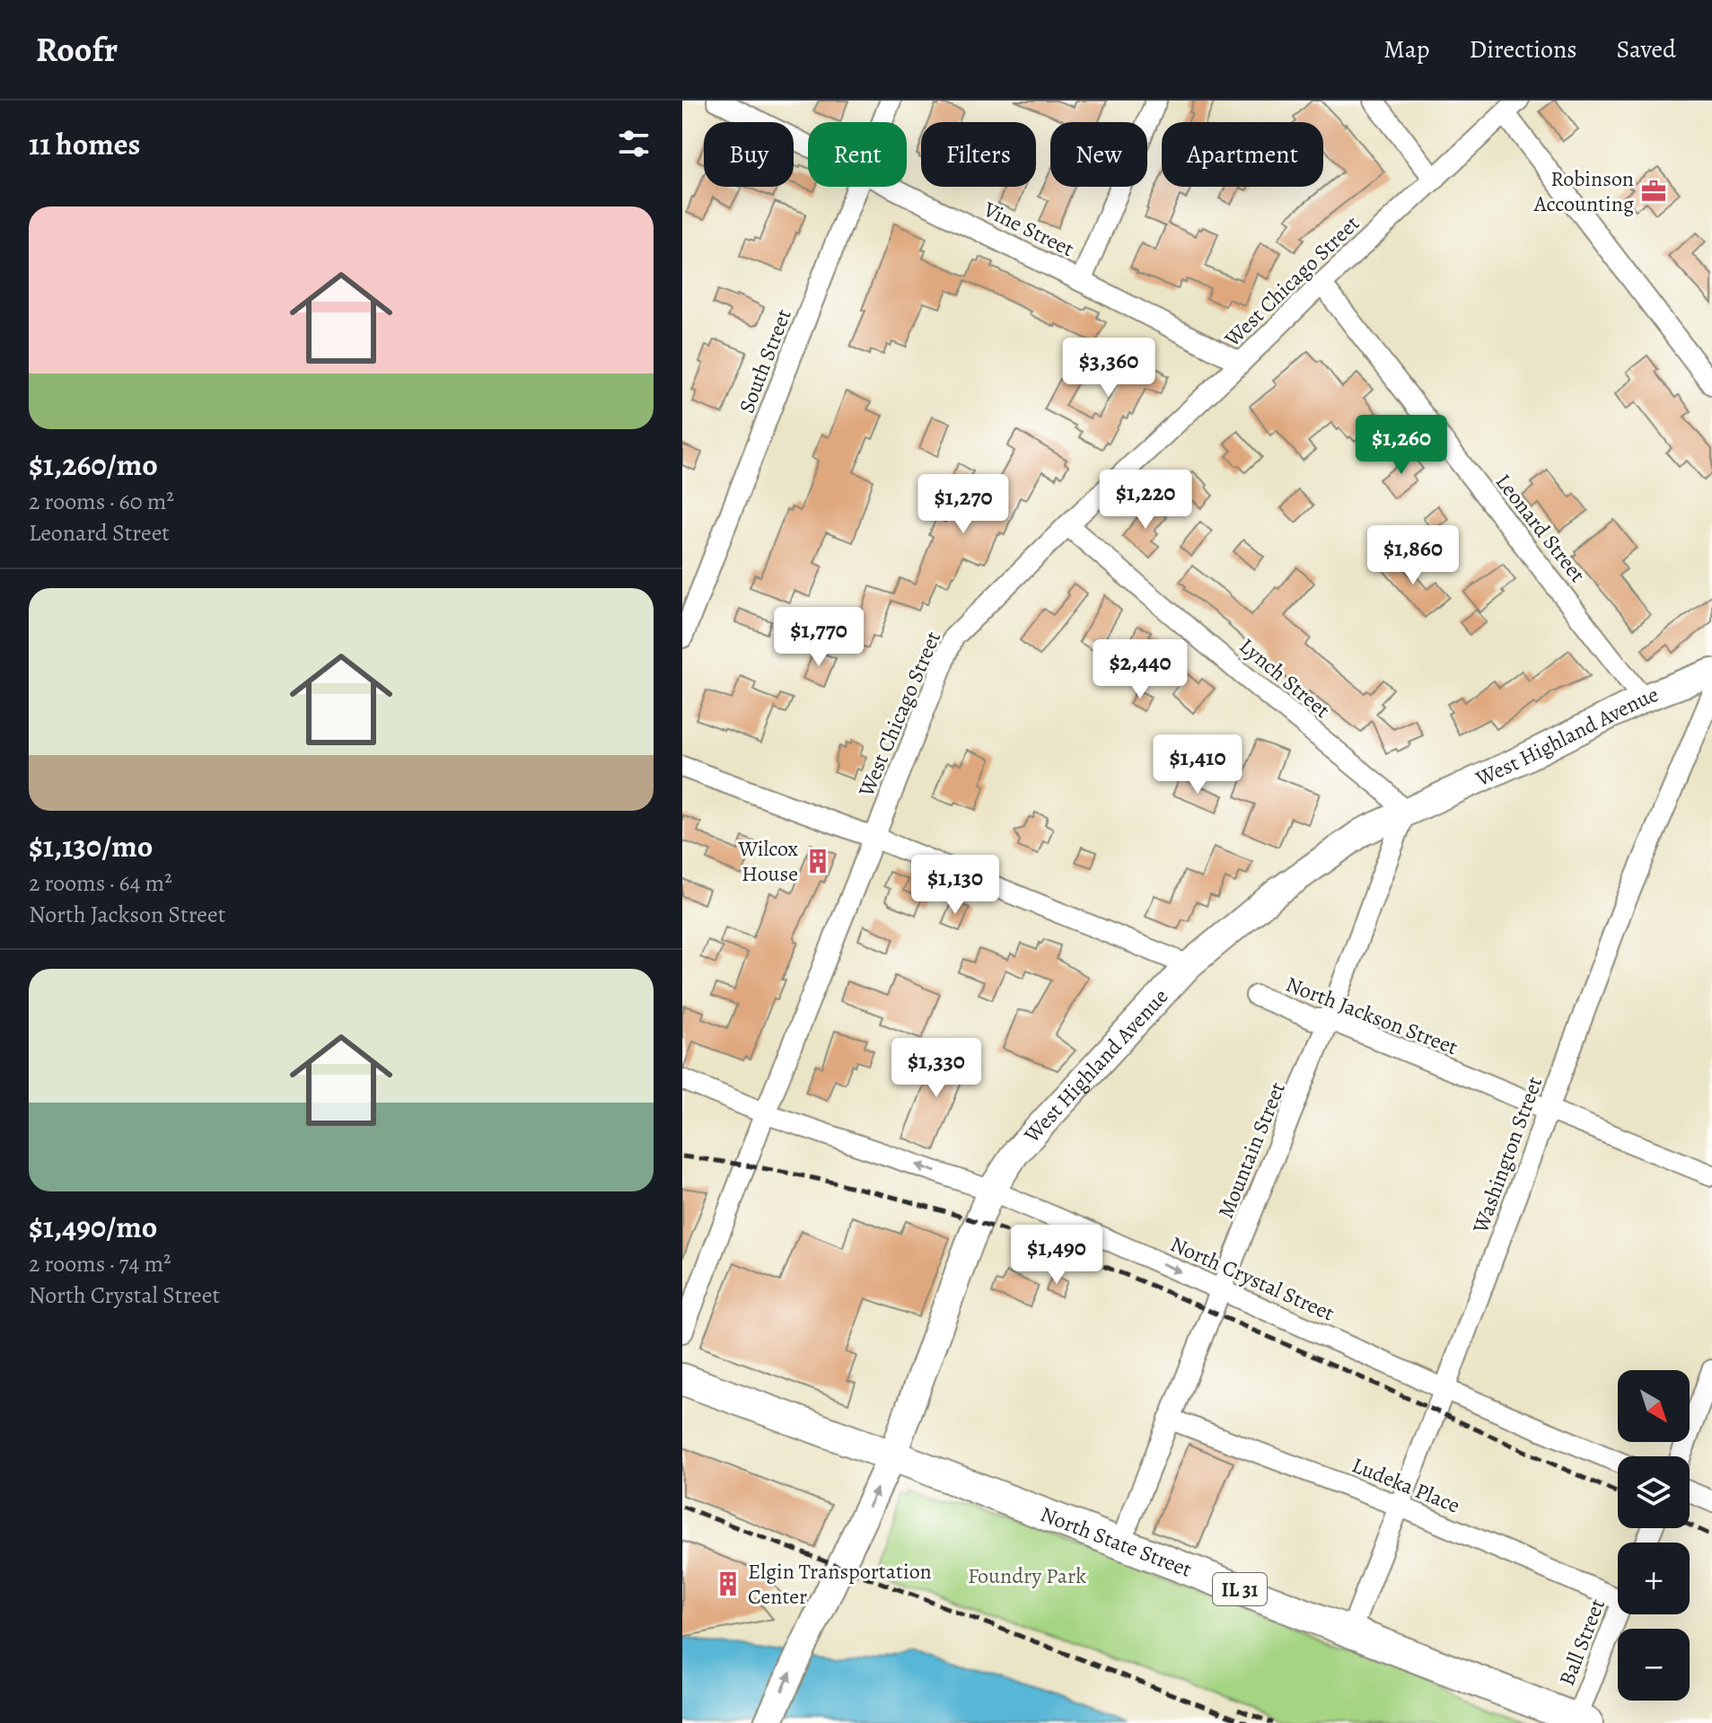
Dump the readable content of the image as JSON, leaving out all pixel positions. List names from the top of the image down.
{
  "streets": {
    "main road": ["West Highland Avenue", "North State Street", "IL 31"],
    "street": [
      "Vine Street",
      "West Chicago Street",
      "South Street",
      "Leonard Street",
      "Lynch Street",
      "North Jackson Street",
      "Mountain Street",
      "Washington Street",
      "North Crystal Street",
      "Ludeka Place",
      "Ball Street"
    ]
  },
  "crossings": [
    ["Vine Street", "West Chicago Street"],
    ["West Chicago Street", "Leonard Street"],
    ["West Chicago Street", "Lynch Street"],
    ["West Chicago Street", "North Crystal Street"],
    ["Leonard Street", "West Highland Avenue"],
    ["Lynch Street", "West Highland Avenue"],
    ["Lynch Street", "Mountain Street"],
    ["West Highland Avenue", "Mountain Street"],
    ["West Highland Avenue", "North Crystal Street"],
    ["West Highland Avenue", "North State Street"],
    ["North Jackson Street", "Mountain Street"],
    ["North Jackson Street", "Washington Street"],
    ["Mountain Street", "North Crystal Street"],
    ["Mountain Street", "Ludeka Place"],
    ["Mountain Street", "North State Street"],
    ["Washington Street", "North Crystal Street"],
    ["Washington Street", "Ludeka Place"],
    ["Washington Street", "North State Street"],
    ["North State Street", "Ball Street"]
  ],
  "parks": ["Foundry Park"],
  "places": {
    "office": ["Robinson Accounting"],
    "building": ["Wilcox House", "Elgin Transportation Center"]
  },
  "north": "bottom right",
  "page": {
    "header": "Roofr",
    "nav": ["Map", "Directions", "Saved"],
    "heading": "11 homes",
    "chip": [
      "Buy",
      "Rent",
      "Filters",
      "New",
      "Apartment"
    ],
    "list": [
      {
        "name": "$1,260/mo",
        "note": "2 rooms · 60 m² · Leonard Street"
      },
      {
        "name": "$1,130/mo",
        "note": "2 rooms · 64 m² · North Jackson Street"
      },
      {
        "name": "$1,490/mo",
        "note": "2 rooms · 74 m² · North Crystal Street"
      }
    ],
    "price": [
      "$3,360",
      "$1,260",
      "$1,220",
      "$1,270",
      "$1,860",
      "$1,770",
      "$2,440",
      "$1,410",
      "$1,130",
      "$1,330",
      "$1,490"
    ],
    "map_buttons": ["+", "−"]
  }
}
